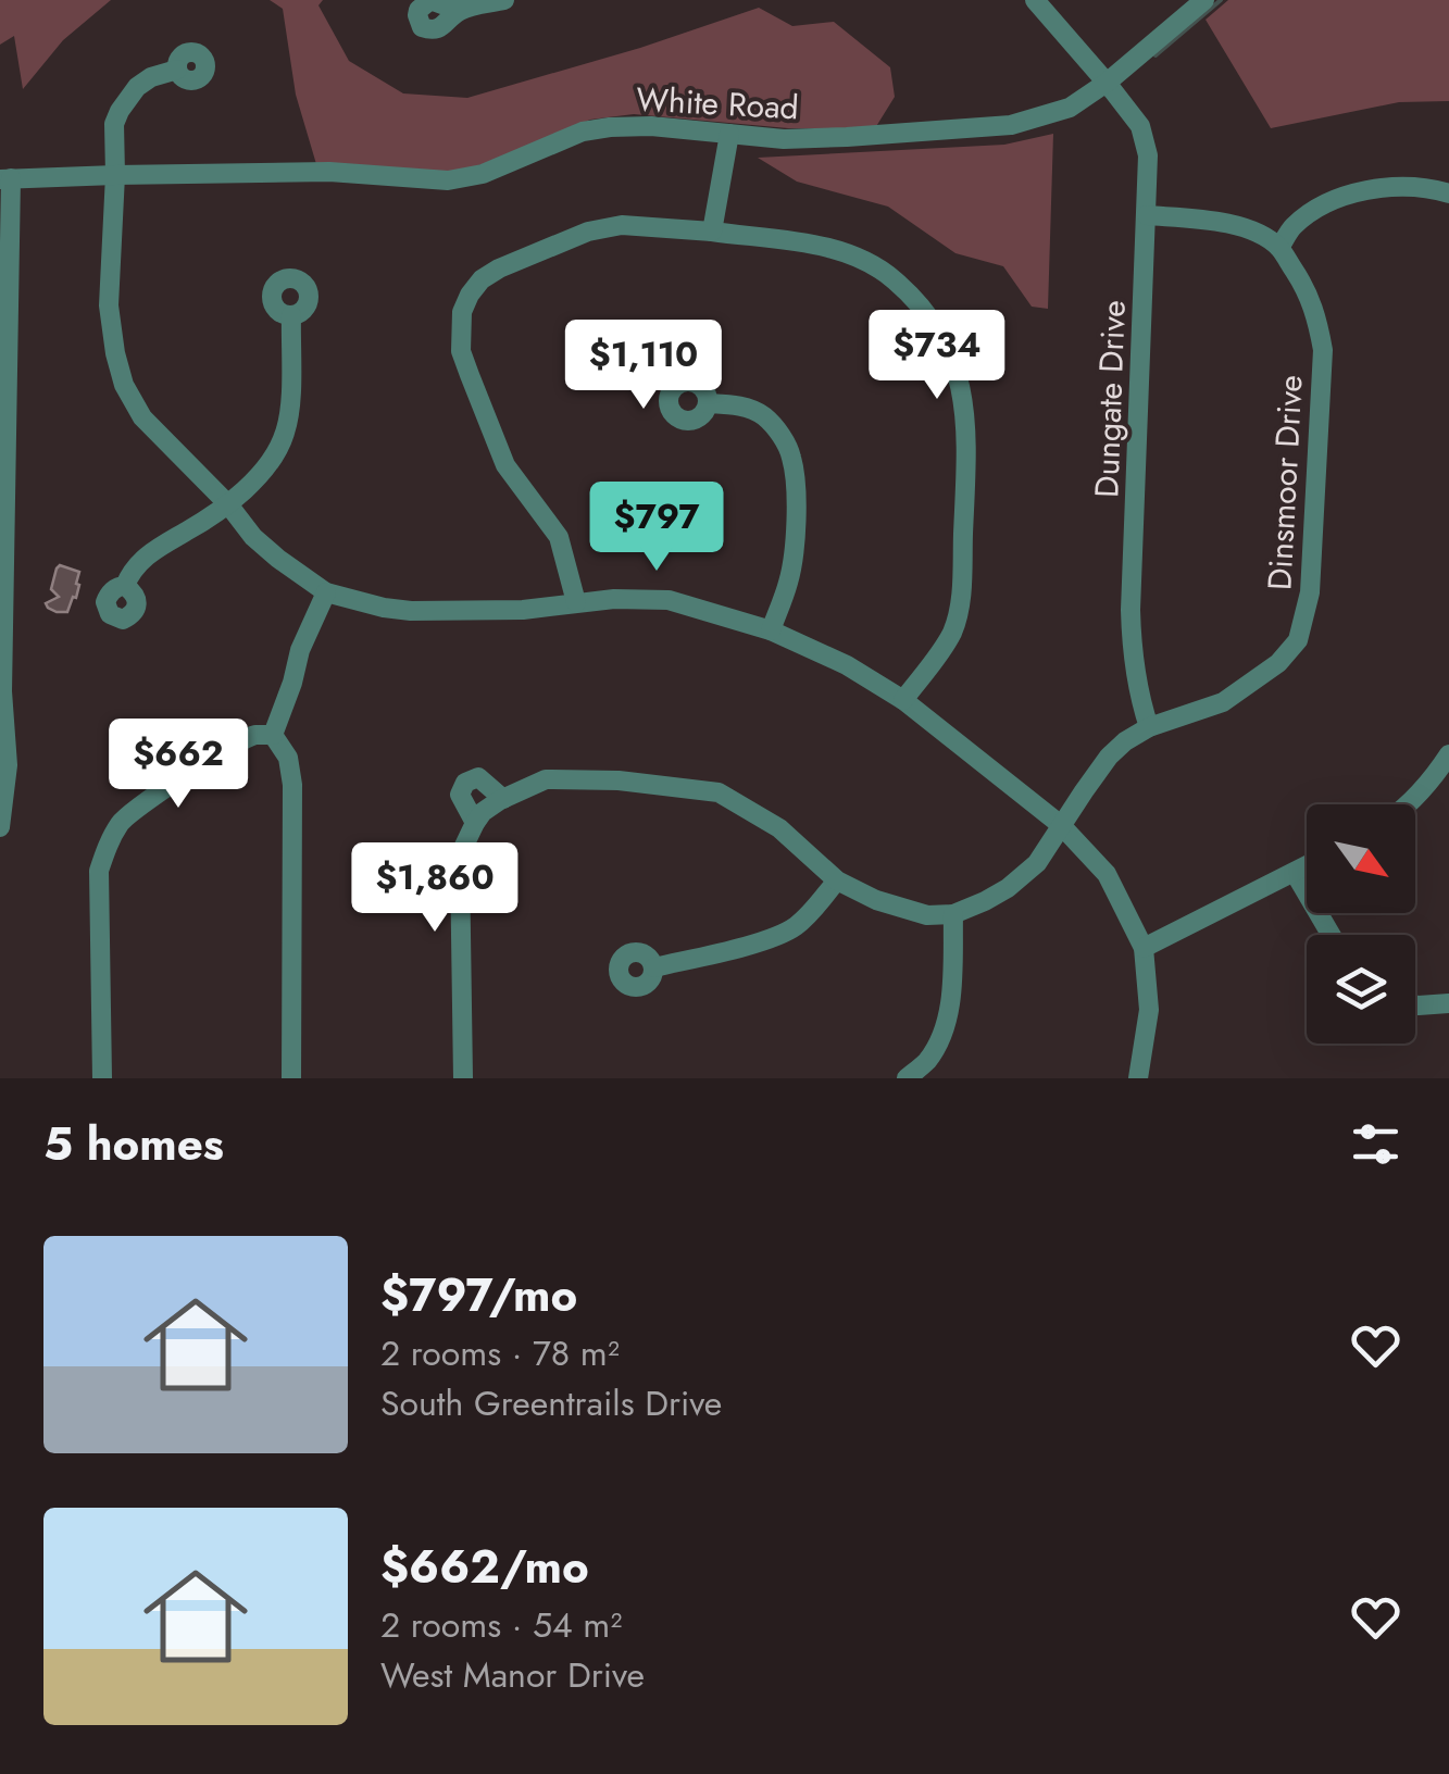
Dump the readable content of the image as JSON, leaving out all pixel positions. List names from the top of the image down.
{
  "streets": {
    "street": ["White Road", "Dungate Drive", "Dinsmoor Drive"]
  },
  "crossings": [
    ["White Road", "Dungate Drive"],
    ["Dungate Drive", "Dinsmoor Drive"]
  ],
  "north": "bottom right",
  "page": {
    "price": [
      "$734",
      "$1,110",
      "$797",
      "$662",
      "$1,860"
    ],
    "heading": "5 homes",
    "list": [
      {
        "name": "$797/mo",
        "note": "2 rooms · 78 m² · South Greentrails Drive"
      },
      {
        "name": "$662/mo",
        "note": "2 rooms · 54 m² · West Manor Drive"
      }
    ]
  }
}
